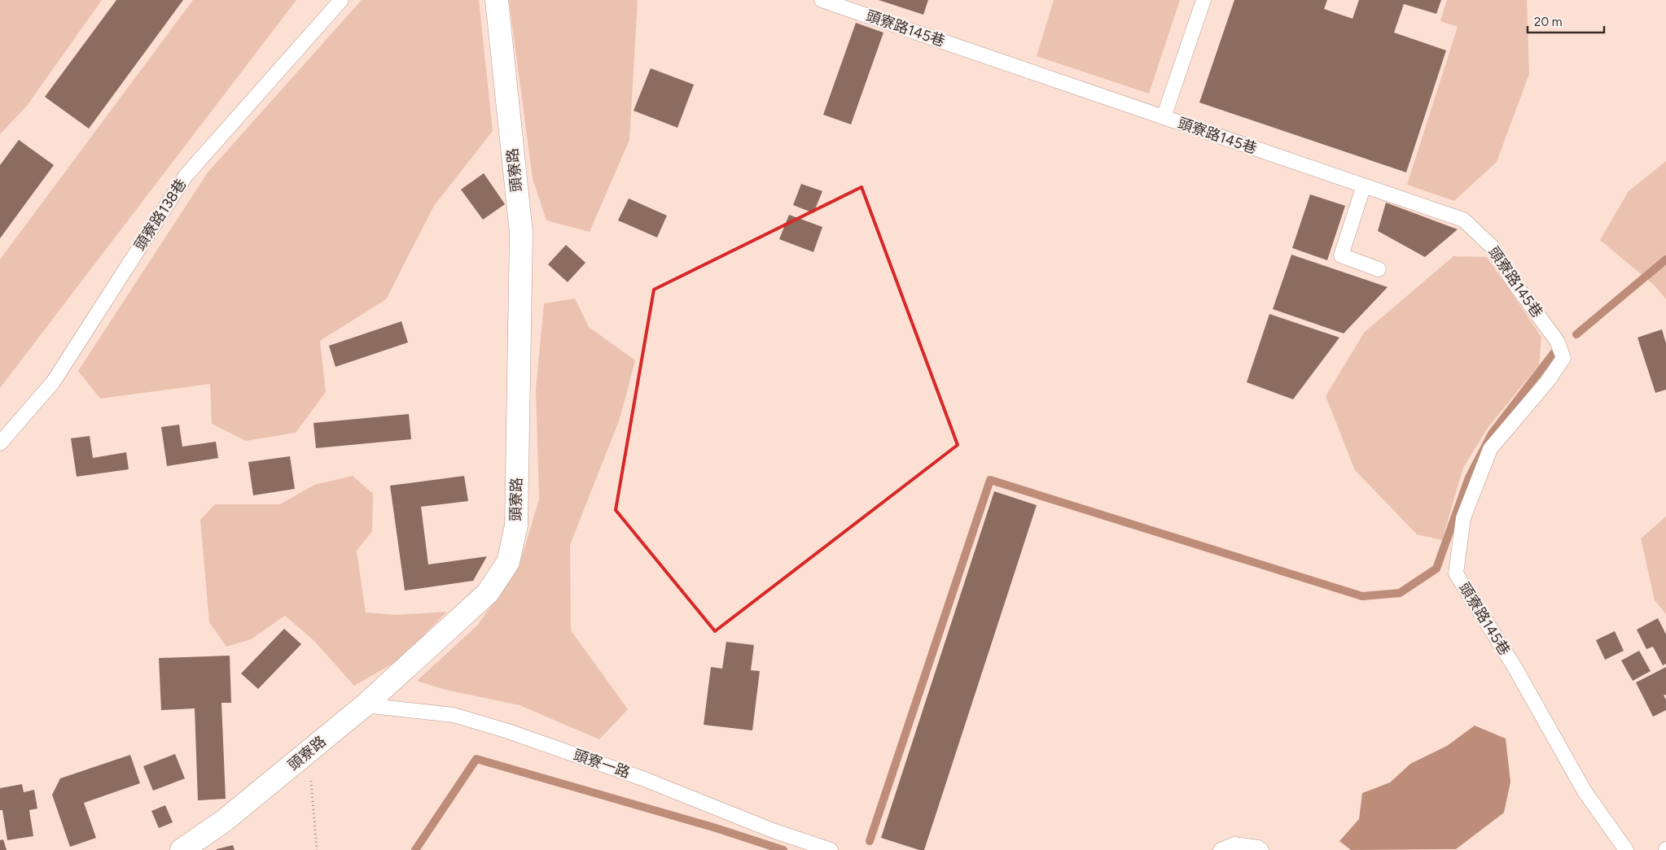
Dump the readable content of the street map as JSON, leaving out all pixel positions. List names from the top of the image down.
{
  "streets": {
    "street": ["頭寮路"],
    "lane": ["頭寮路145巷", "頭寮路138巷", "頭寮一路"]
  },
  "crossings": [
    ["頭寮路", "頭寮一路"]
  ],
  "scale_bar": "20 m"
}
